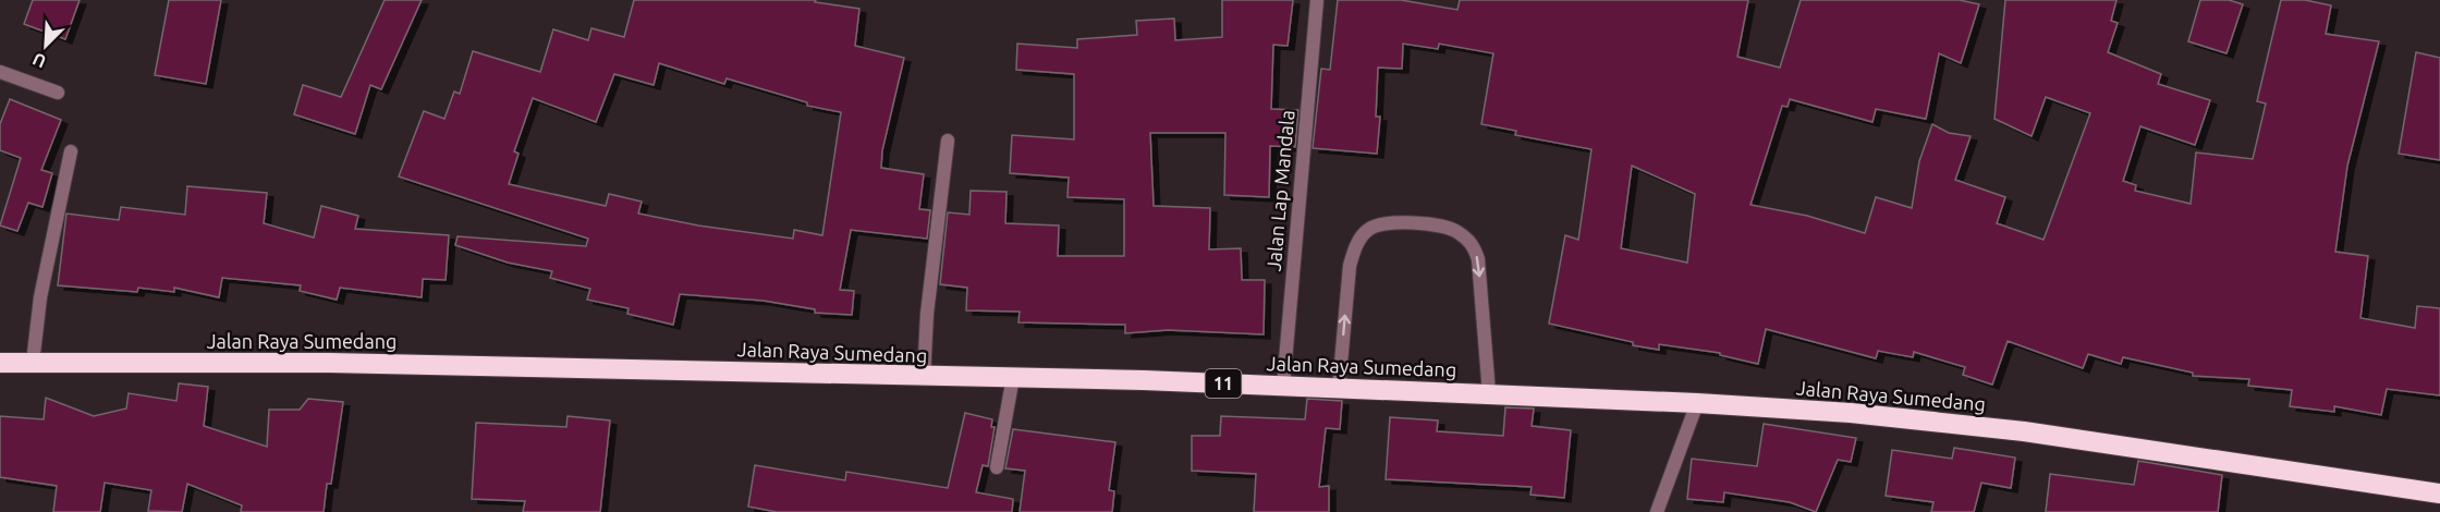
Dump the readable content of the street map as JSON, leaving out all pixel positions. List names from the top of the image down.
{
  "streets": {
    "highway": ["Jalan Raya Sumedang", "11"],
    "street": ["Jalan Lap Mandala"]
  },
  "crossings": [
    ["Jalan Lap Mandala", "Jalan Raya Sumedang"]
  ],
  "north": "bottom left"
}
